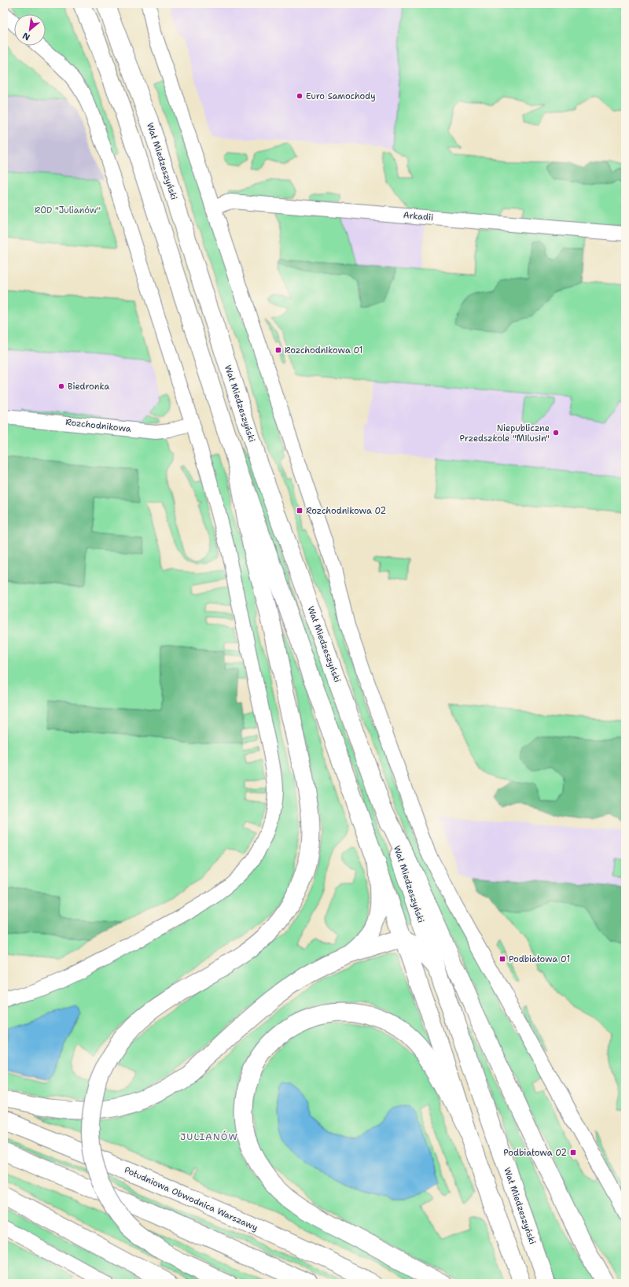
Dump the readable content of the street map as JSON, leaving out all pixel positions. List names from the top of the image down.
{
  "streets": {
    "main road": ["Wał Miedzeszyński", "Południowa Obwodnica Warszawy"],
    "street": ["Arkadii", "Rozchodnikowa"]
  },
  "districts": ["JULIANÓW"],
  "parks": ["ROD \"Julianów\""],
  "places": {
    "other": ["Euro Samochody", "Biedronka", "Niepubliczne Przedszkole \"Milusin\""],
    "transit": [
      "Rozchodnikowa 01",
      "Rozchodnikowa 02",
      "Podbiałowa 01",
      "Podbiałowa 02"
    ]
  },
  "north": "bottom left"
}
